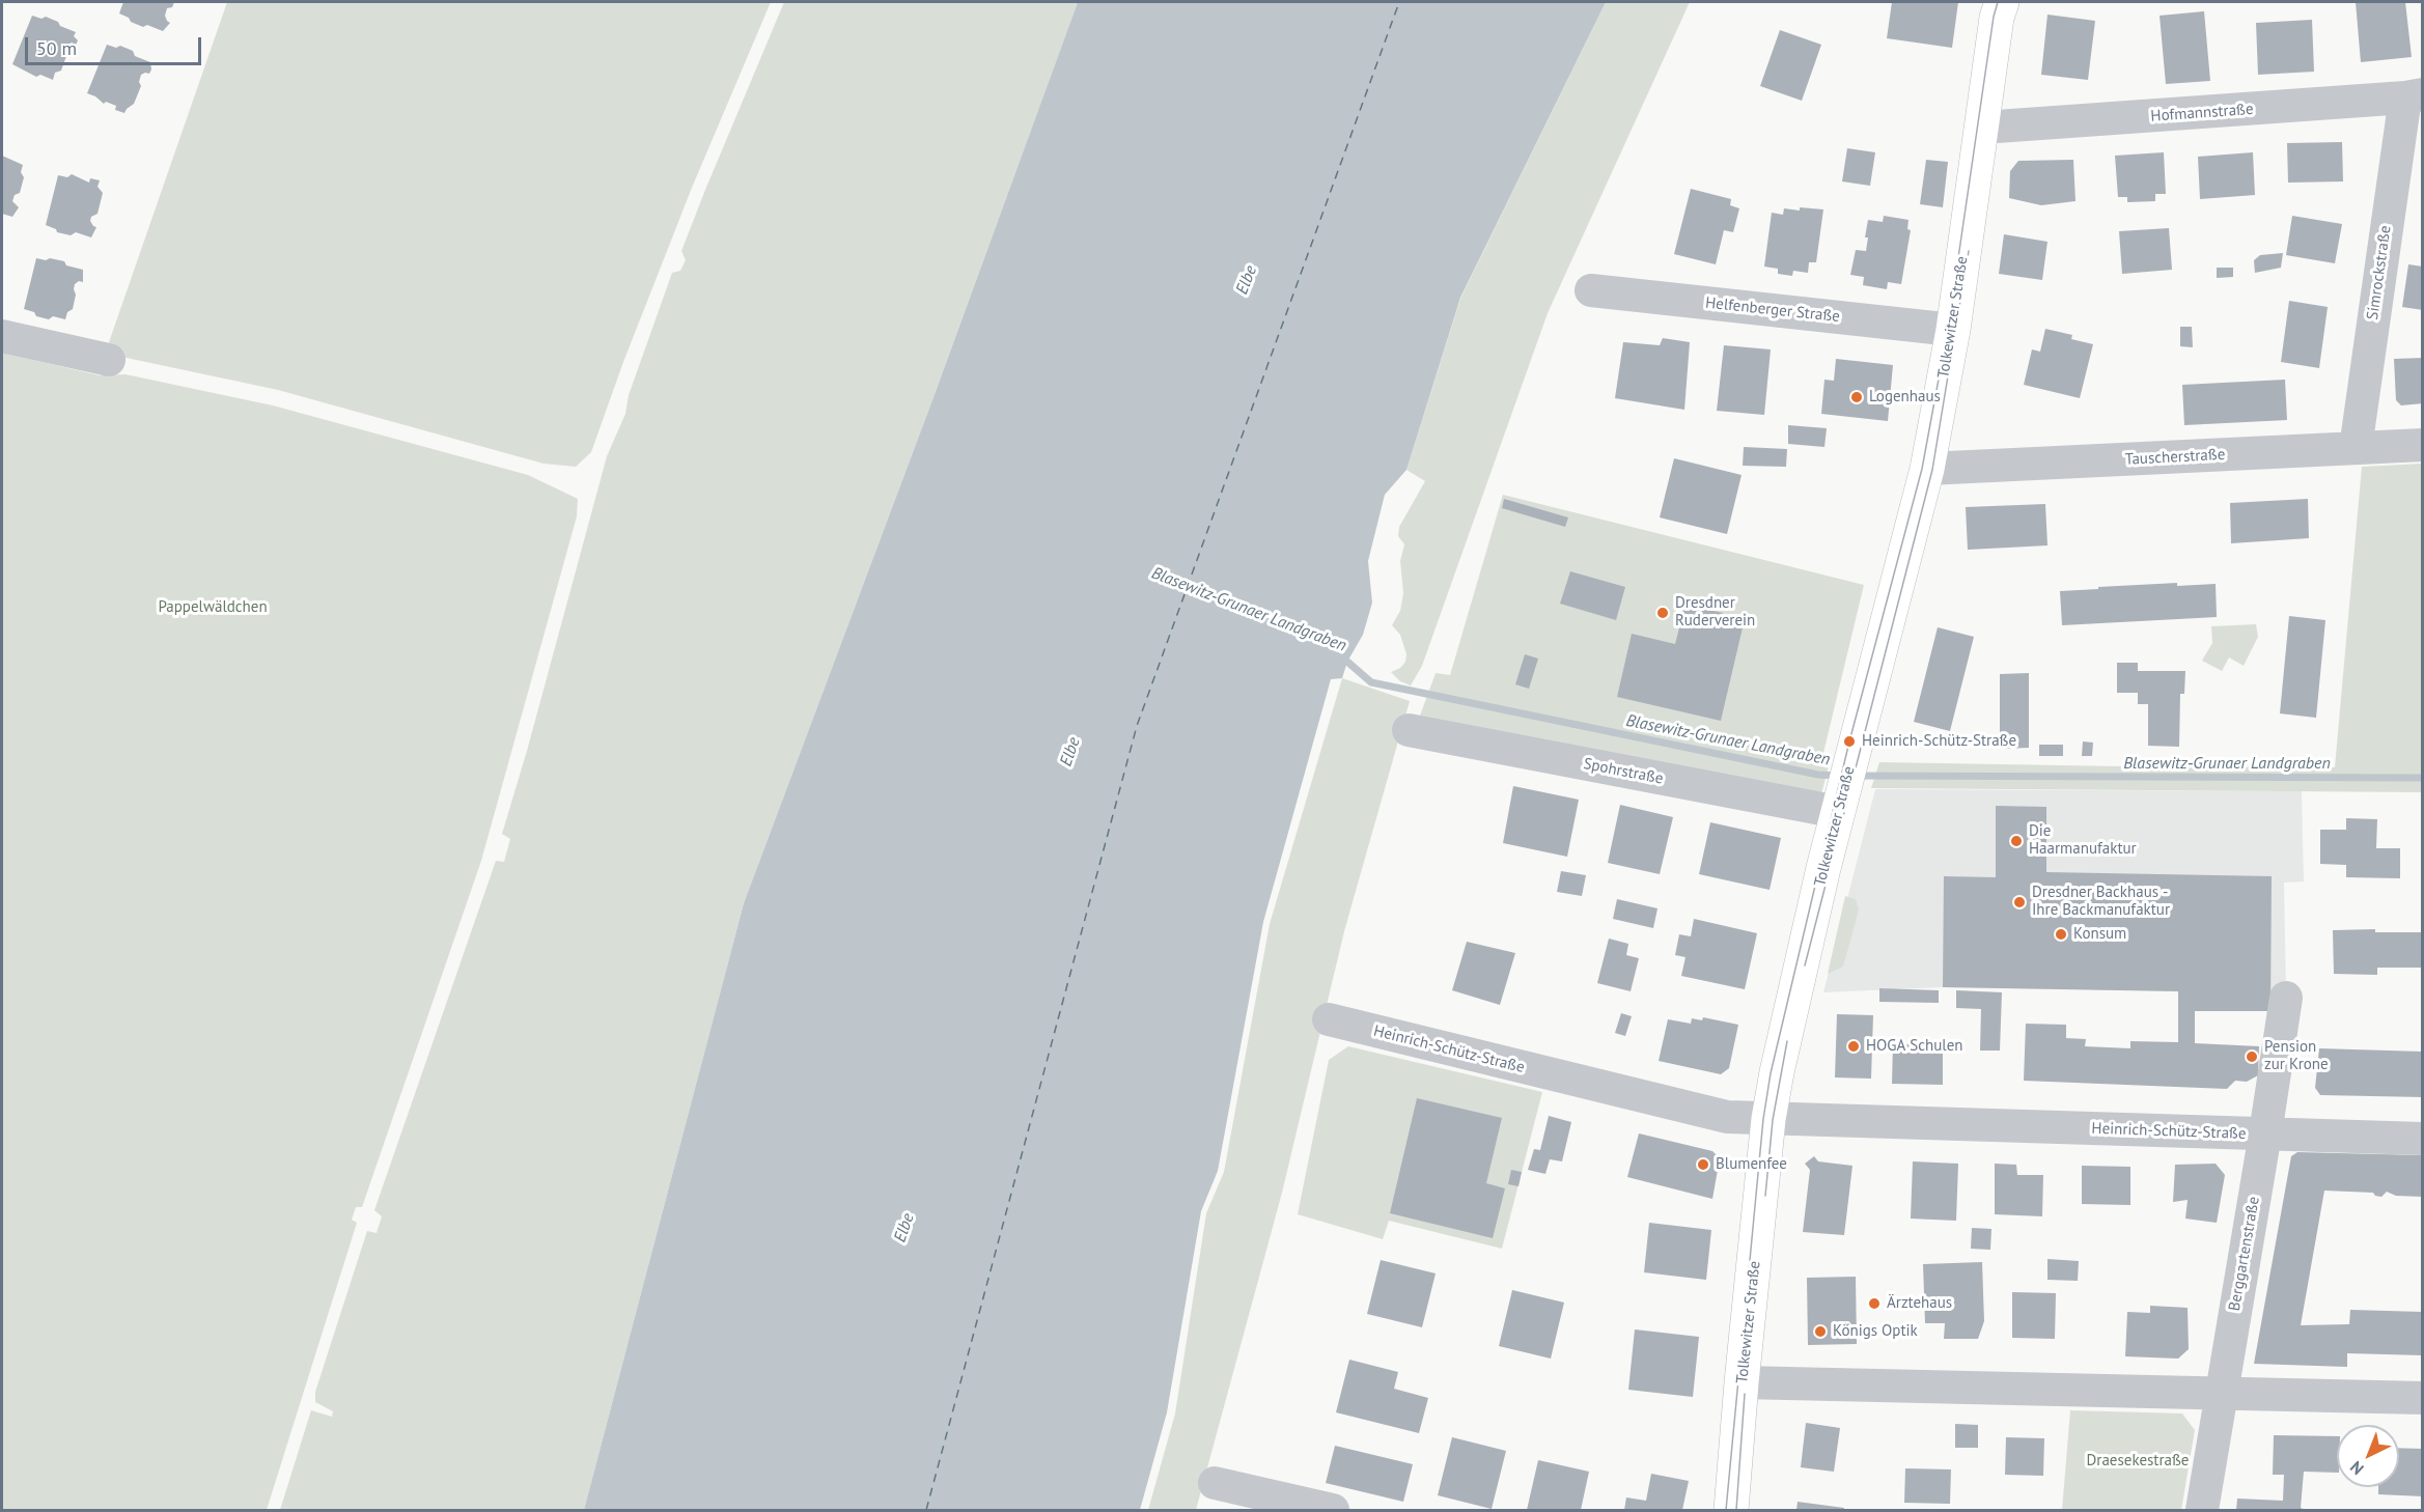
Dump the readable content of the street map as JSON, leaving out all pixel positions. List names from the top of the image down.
{
  "streets": {
    "main road": ["Tolkewitzer Straße"],
    "street": [
      "Hofmannstraße",
      "Simrockstraße",
      "Helfenberger Straße",
      "Tauscherstraße",
      "Spohrstraße",
      "Heinrich-Schütz-Straße",
      "Berggartenstraße"
    ]
  },
  "crossings": [
    ["Hofmannstraße", "Simrockstraße"],
    ["Hofmannstraße", "Tolkewitzer Straße"],
    ["Simrockstraße", "Tauscherstraße"],
    ["Helfenberger Straße", "Tolkewitzer Straße"],
    ["Tolkewitzer Straße", "Tauscherstraße"],
    ["Tolkewitzer Straße", "Spohrstraße"],
    ["Tolkewitzer Straße", "Heinrich-Schütz-Straße"],
    ["Heinrich-Schütz-Straße", "Berggartenstraße"]
  ],
  "water": ["Elbe", "Blasewitz‐Grunaer Landgraben"],
  "parks": ["Pappelwäldchen", "Draesekestraße"],
  "places": [
    "Logenhaus",
    "Dresdner Ruderverein",
    "Heinrich-Schütz-Straße",
    "Die Haarmanufaktur",
    "Dresdner Backhaus - Ihre Backmanufaktur",
    "Konsum",
    "HOGA Schulen",
    "Pension zur Krone",
    "Blumenfee",
    "Ärztehaus",
    "Königs Optik"
  ],
  "scale_bar": "50 m",
  "north": "bottom left"
}
